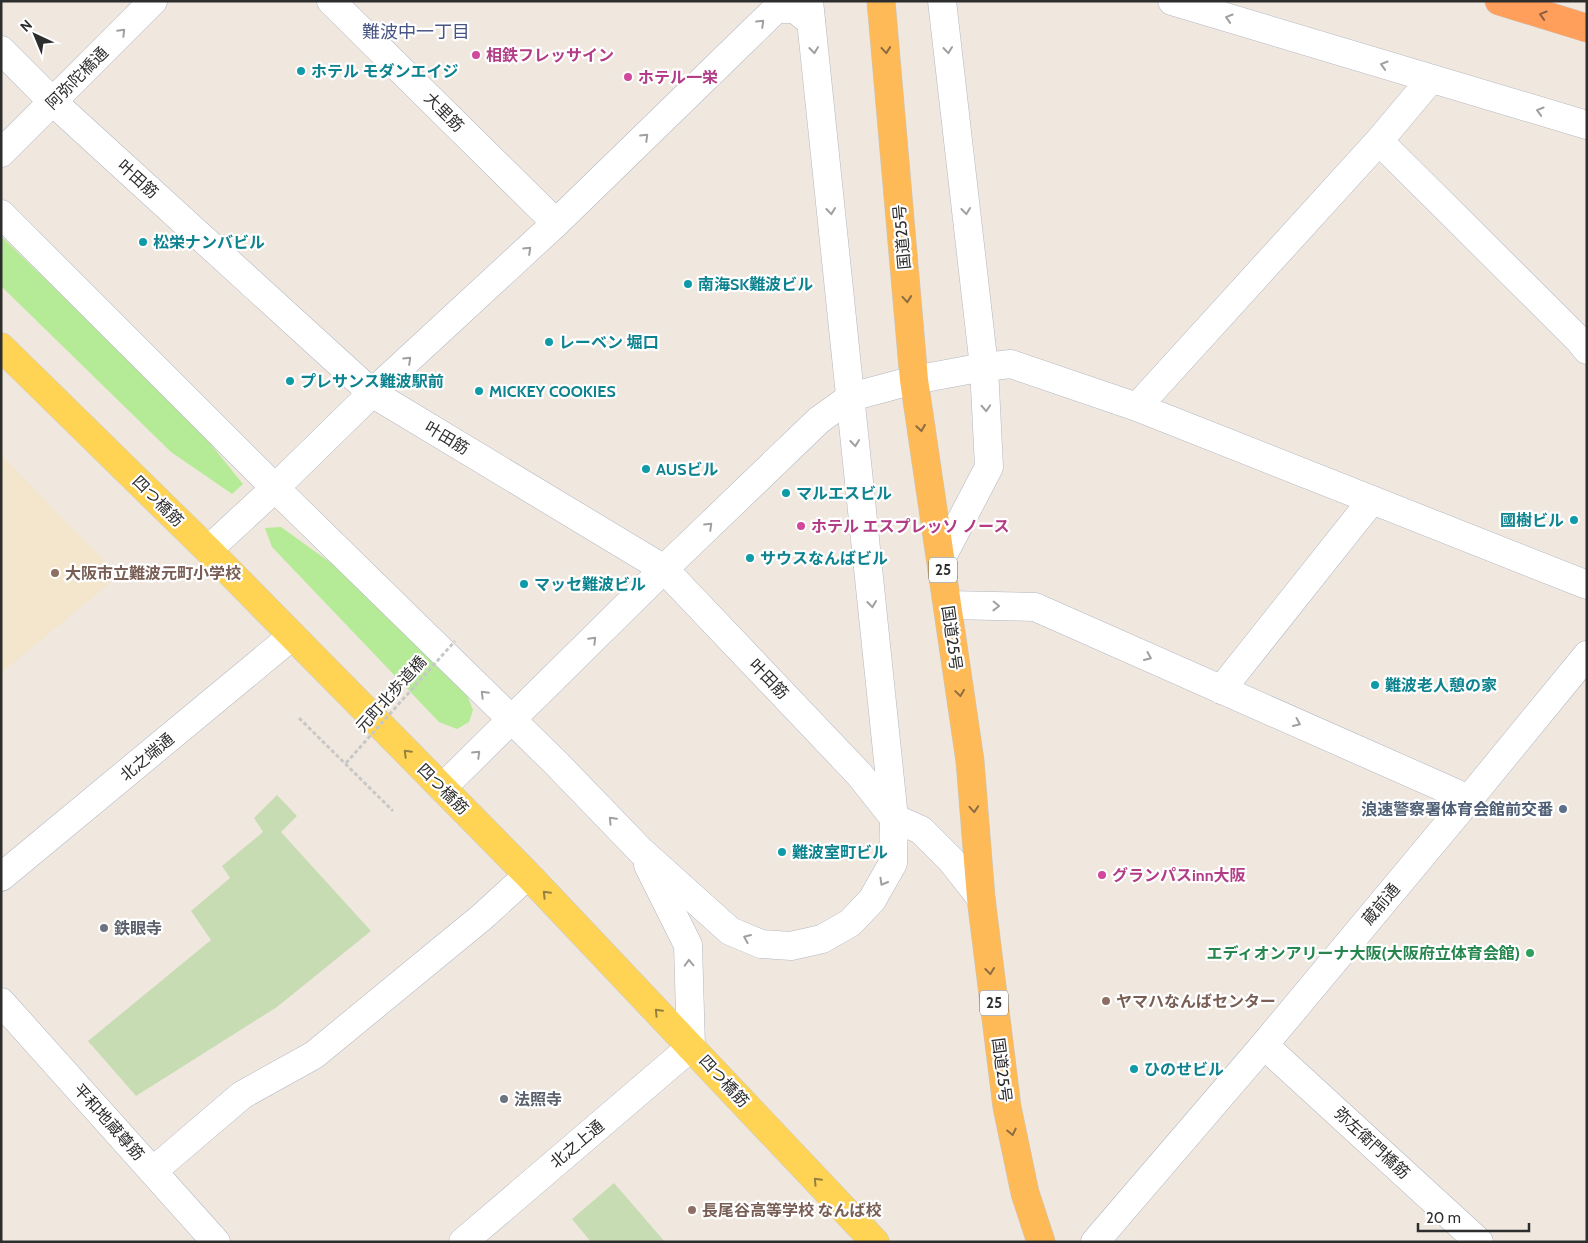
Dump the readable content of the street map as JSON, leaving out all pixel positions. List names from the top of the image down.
{
  "streets": {
    "highway": ["国道25号", "25"],
    "main road": ["四つ橋筋"],
    "street": [
      "阿弥陀橋通",
      "大里筋",
      "叶田筋",
      "北之端通",
      "蔵前通",
      "平和地蔵尊筋",
      "弥左衛門橋筋",
      "北之上通"
    ],
    "path": ["元町北歩道橋"]
  },
  "crossings": [
    ["阿弥陀橋通", "叶田筋"],
    ["四つ橋筋", "北之端通"],
    ["四つ橋筋", "北之上通"],
    ["蔵前通", "弥左衛門橋筋"]
  ],
  "one_way": ["阿弥陀橋通", "国道25号", "四つ橋筋"],
  "districts": ["難波中一丁目"],
  "places": [
    "相鉄フレッサイン",
    "ホテル モダンエイジ",
    "ホテル一栄",
    "松栄ナンバビル",
    "南海SK難波ビル",
    "レーベン 堀口",
    "プレサンス難波駅前",
    "MICKEY COOKIES",
    "AUSビル",
    "マルエスビル",
    "國樹ビル",
    "ホテル エスプレッソ ノース",
    "サウスなんばビル",
    "大阪市立難波元町小学校",
    "マッセ難波ビル",
    "難波老人憩の家",
    "浪速警察署体育会館前交番",
    "難波室町ビル",
    "グランパスinn大阪",
    "鉄眼寺",
    "エディオンアリーナ大阪(大阪府立体育会館)",
    "ヤマハなんばセンター",
    "ひのせビル",
    "法照寺",
    "長尾谷高等学校 なんば校"
  ],
  "scale_bar": "20 m",
  "north": "top left"
}
